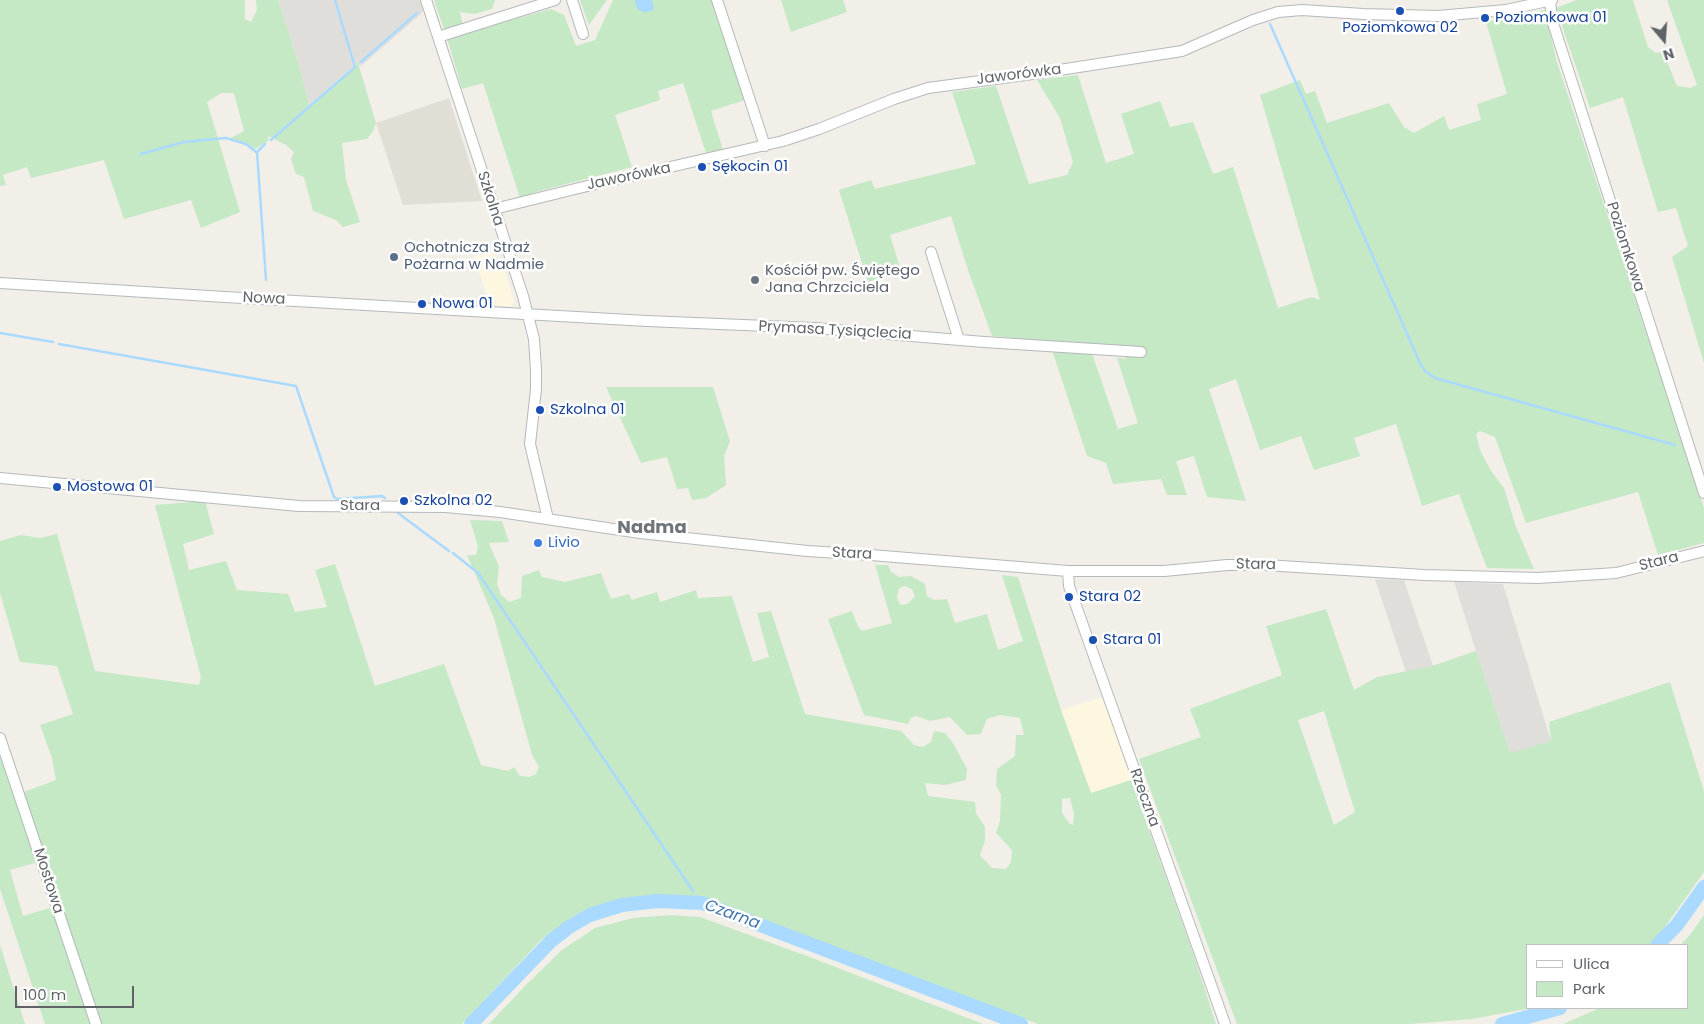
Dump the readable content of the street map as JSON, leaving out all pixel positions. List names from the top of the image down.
{
  "streets": {
    "street": [
      "Jaworówka",
      "Szkolna",
      "Poziomkowa",
      "Nowa",
      "Prymasa Tysiąclecia",
      "Stara",
      "Rzeczna",
      "Mostowa"
    ]
  },
  "crossings": [
    ["Jaworówka", "Szkolna"],
    ["Jaworówka", "Poziomkowa"],
    ["Szkolna", "Nowa"],
    ["Szkolna", "Prymasa Tysiąclecia"],
    ["Szkolna", "Stara"],
    ["Nowa", "Prymasa Tysiąclecia"],
    ["Stara", "Rzeczna"]
  ],
  "districts": ["Nadma"],
  "water": ["Czarna"],
  "places": [
    "Poziomkowa 02",
    "Poziomkowa 01",
    "Sękocin 01",
    "Ochotnicza Straż Pożarna w Nadmie",
    "Kościół pw. Świętego Jana Chrzciciela",
    "Nowa 01",
    "Szkolna 01",
    "Mostowa 01",
    "Szkolna 02",
    "Livio",
    "Stara 02",
    "Stara 01"
  ],
  "legend": ["Ulica", "Park"],
  "scale_bar": "100 m",
  "north": "bottom"
}
